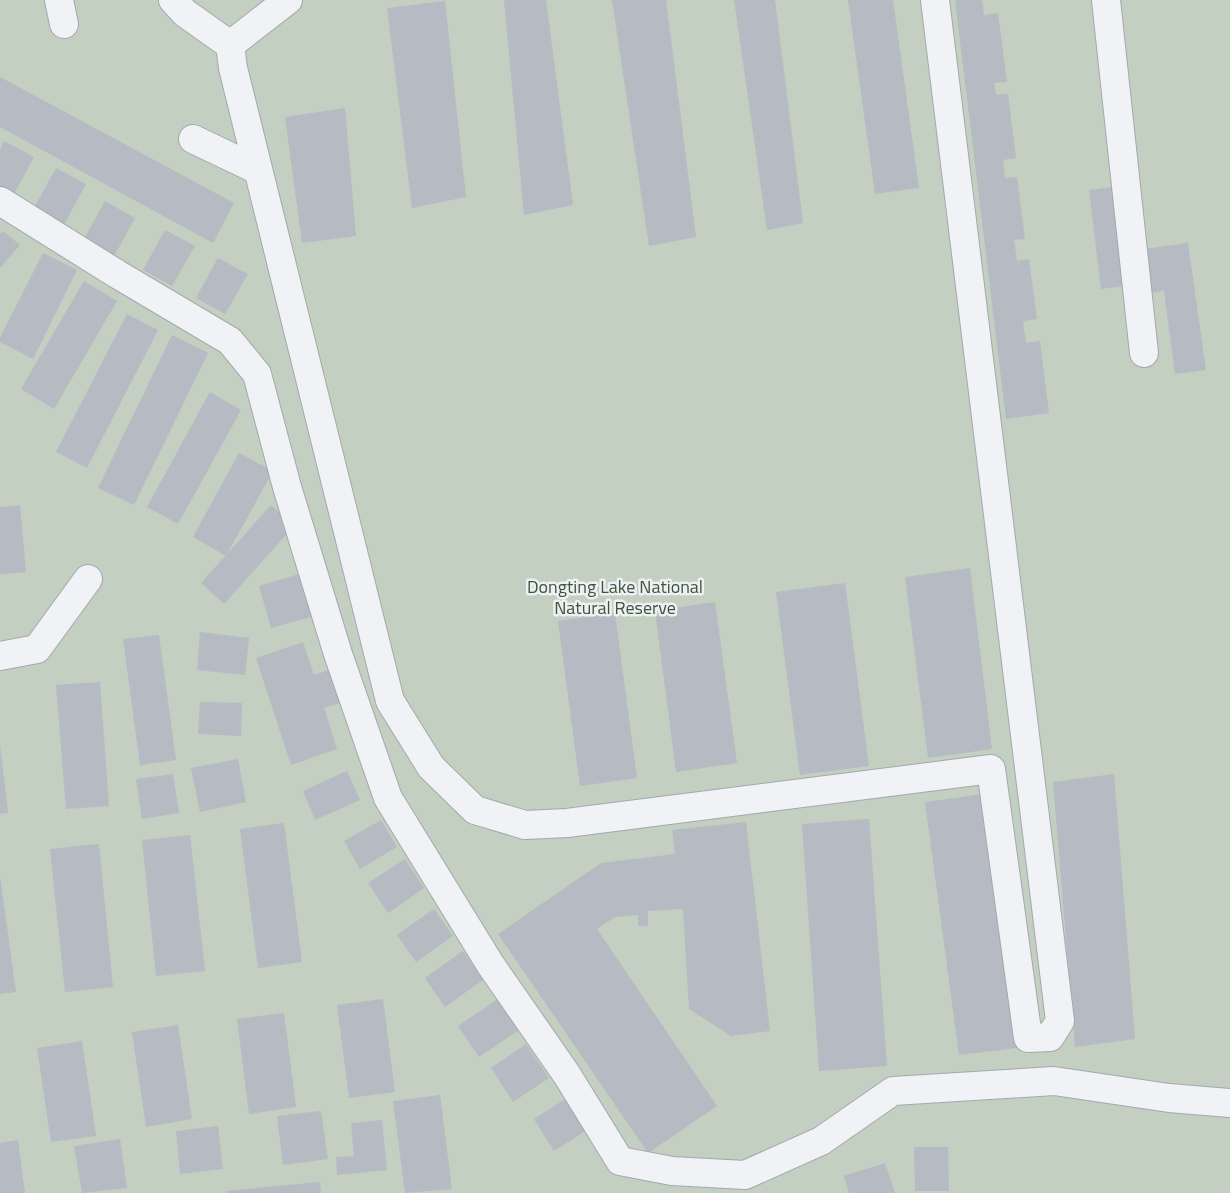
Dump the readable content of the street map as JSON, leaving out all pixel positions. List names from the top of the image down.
{
  "parks": ["Dongting Lake National Natural Reserve"]
}
